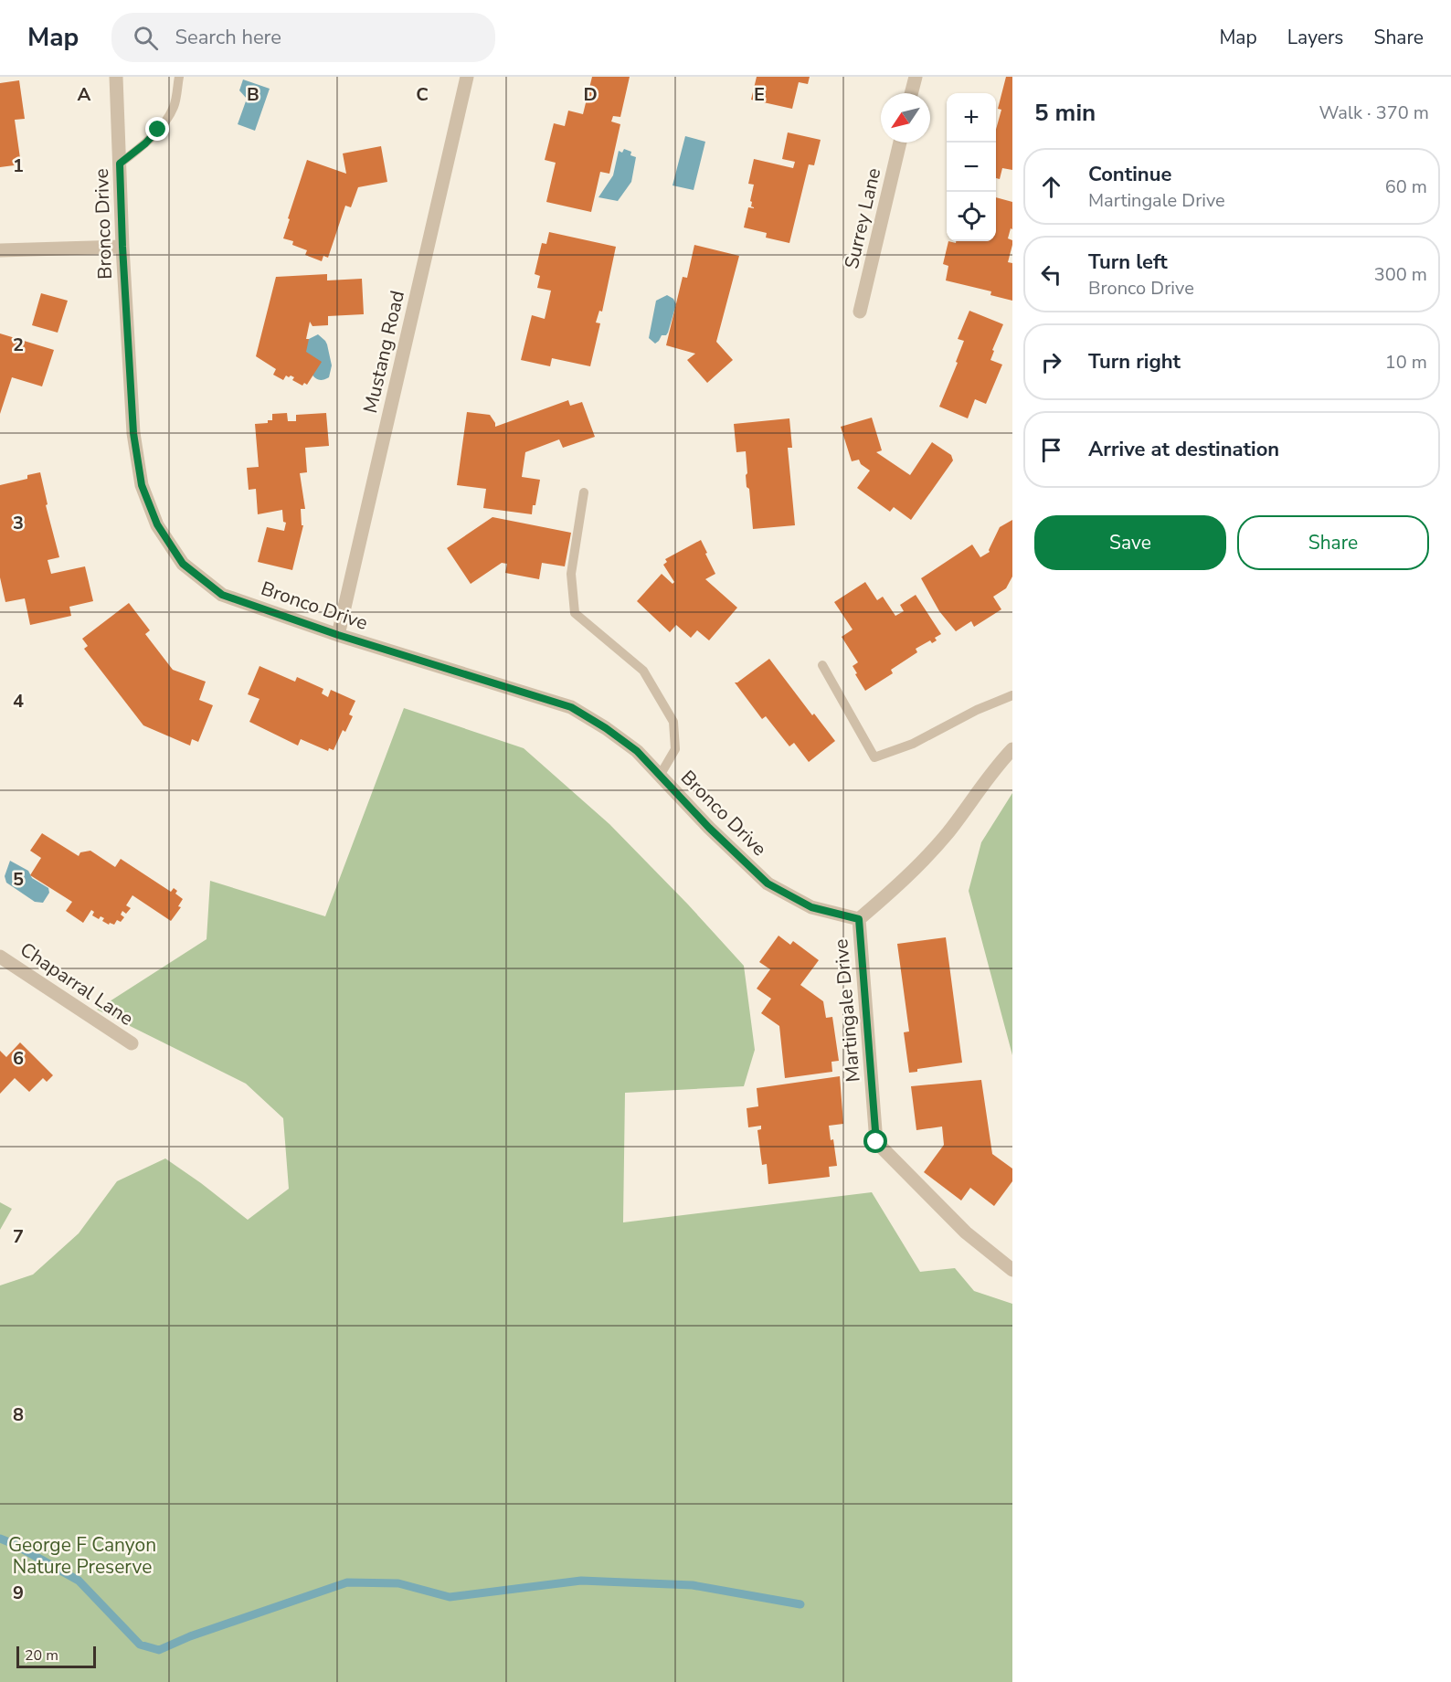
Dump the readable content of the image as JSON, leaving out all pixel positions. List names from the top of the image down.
{
  "streets": {
    "street": [
      "Surrey Lane",
      "Bronco Drive",
      "Mustang Road",
      "Chaparral Lane",
      "Martingale Drive"
    ]
  },
  "crossings": [
    ["Bronco Drive", "Mustang Road"],
    ["Bronco Drive", "Martingale Drive"]
  ],
  "parks": ["George F Canyon Nature Preserve"],
  "scale_bar": "20 m",
  "north": "bottom left",
  "page": {
    "header": "Map",
    "search": "Search here",
    "nav": ["Map", "Layers", "Share"],
    "heading": ["5 min", "Walk · 370 m"],
    "map_buttons": ["+", "−"],
    "list": [
      ["Continue", "Martingale Drive", "60 m"],
      ["Turn left", "Bronco Drive", "300 m"],
      ["Turn right", "10 m"],
      "Arrive at destination"
    ],
    "buttons": ["Save", "Share"],
    "scale": "20 m"
  },
  "grid": {
    "columns": [
      "A",
      "B",
      "C",
      "D",
      "E"
    ],
    "rows": [
      "1",
      "2",
      "3",
      "4",
      "5",
      "6",
      "7",
      "8",
      "9"
    ]
  }
}
